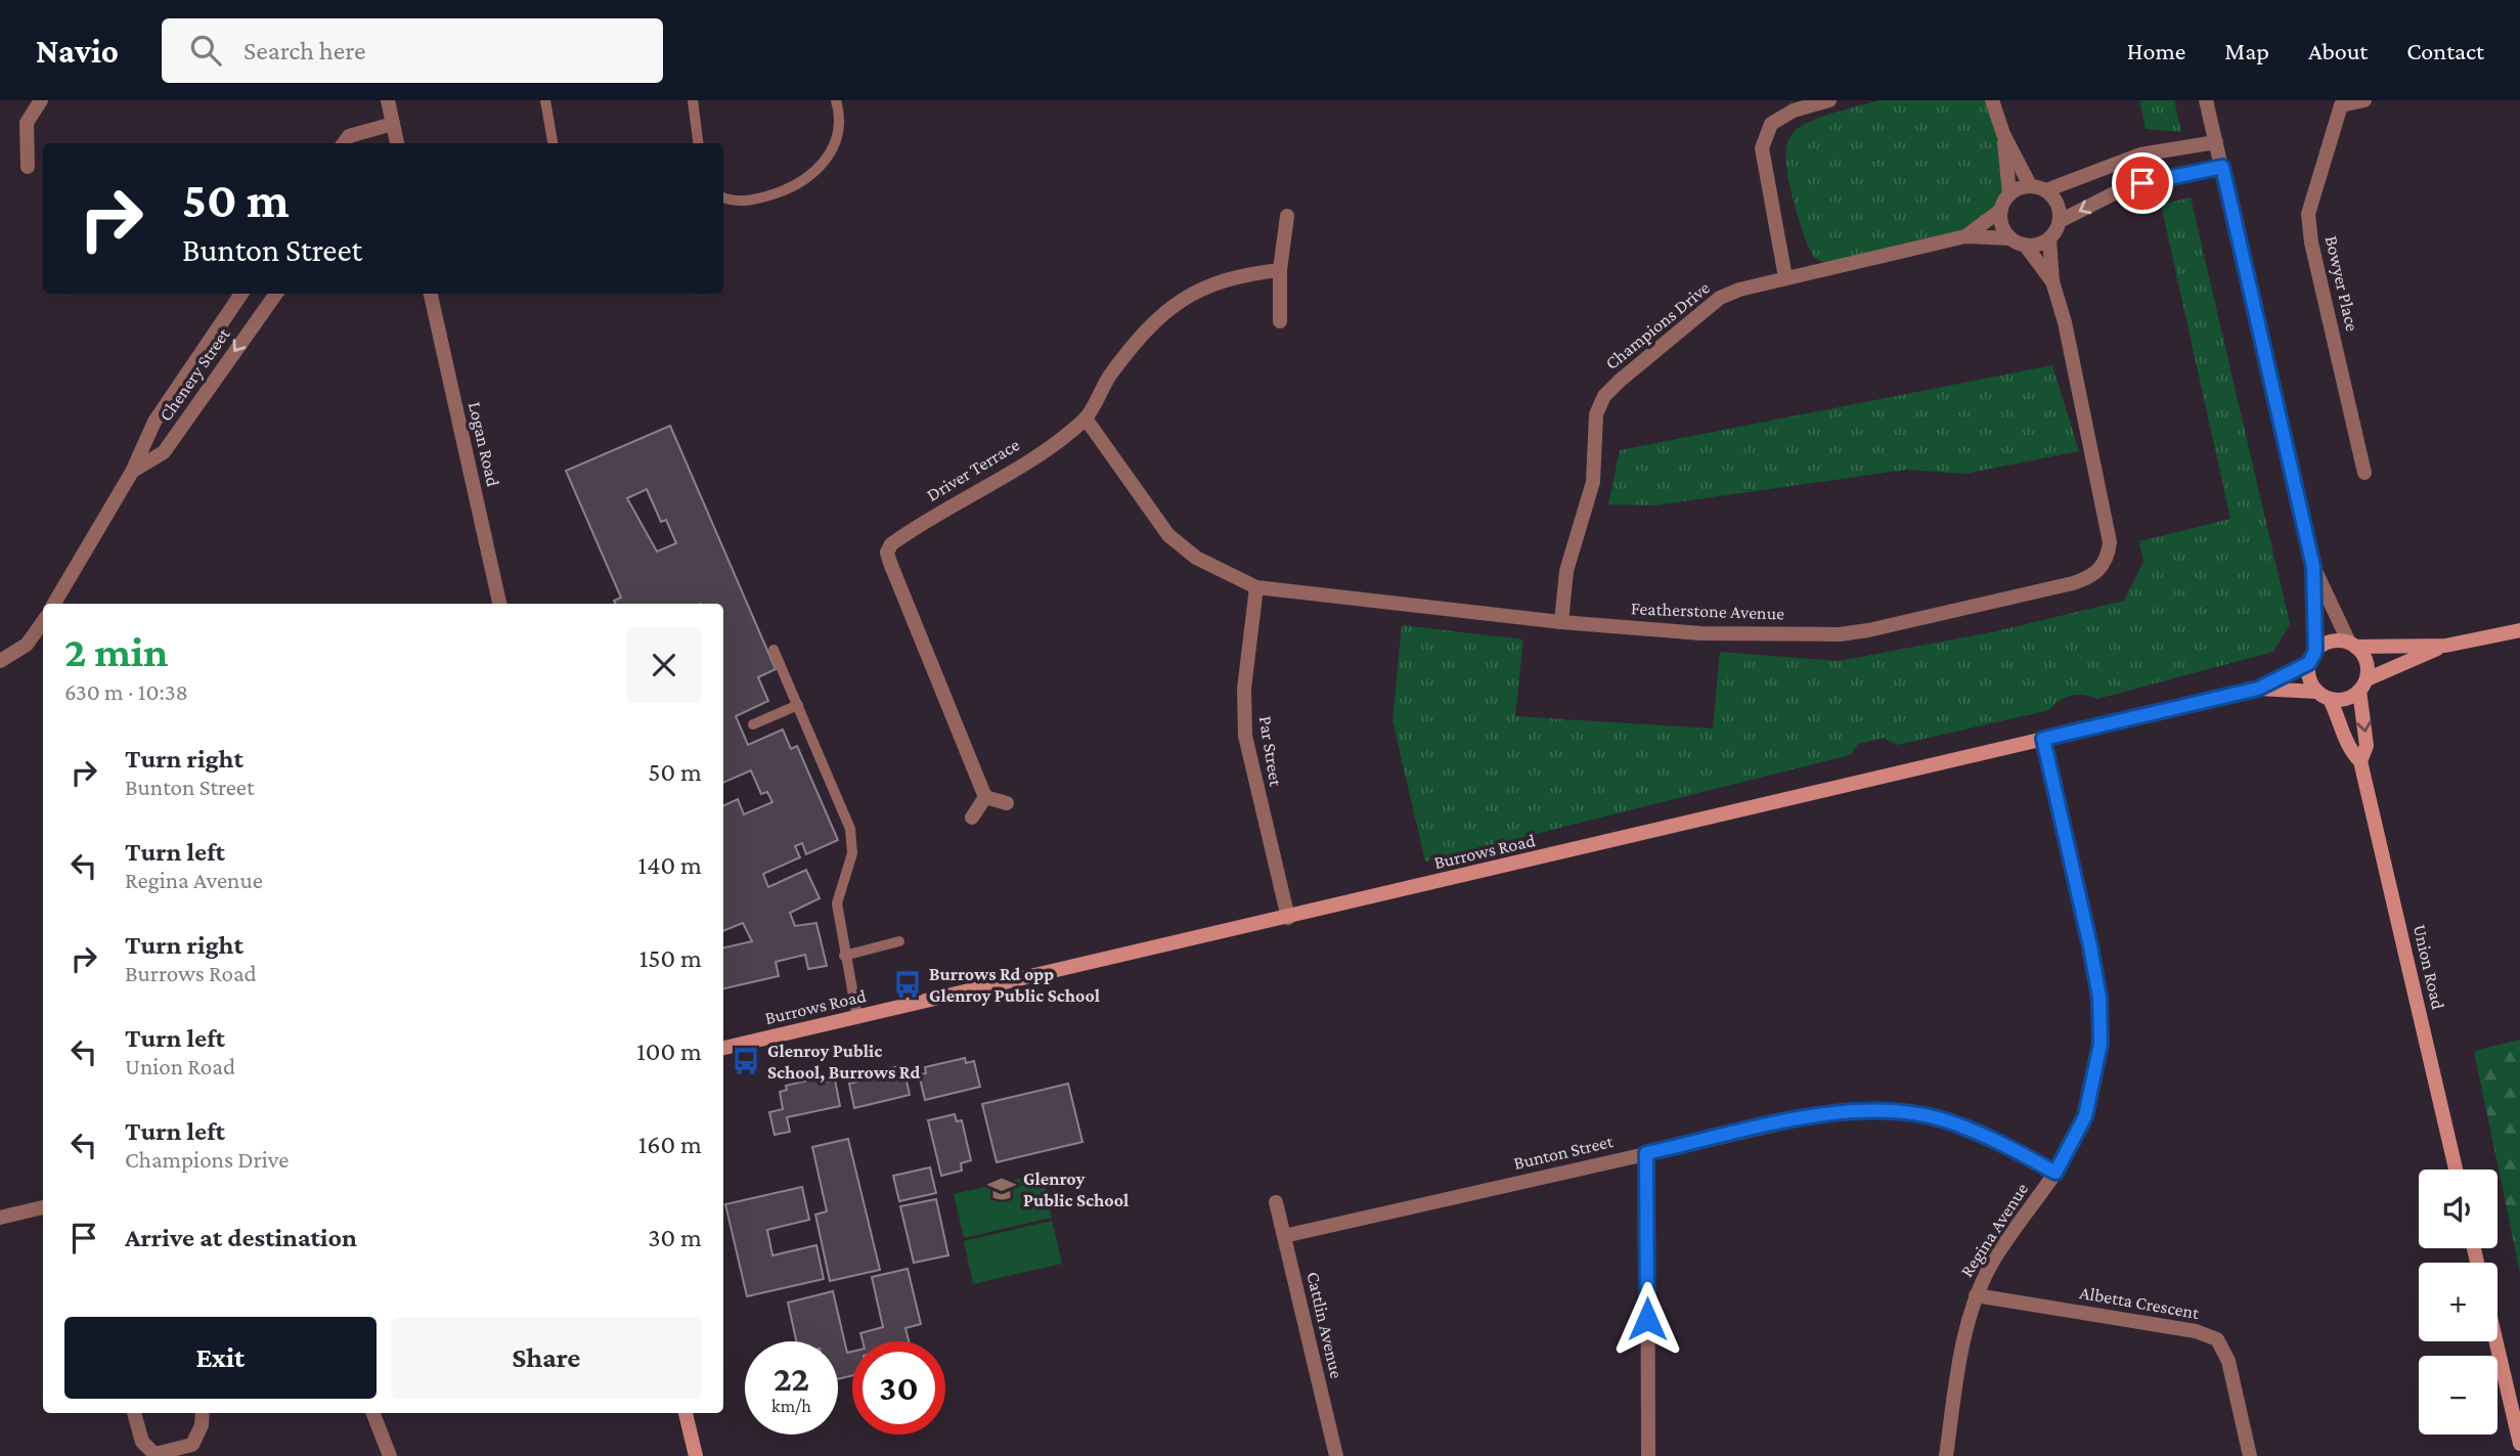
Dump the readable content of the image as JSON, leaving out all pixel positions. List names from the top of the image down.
{
  "streets": {
    "main road": ["Burrows Road", "Union Road"],
    "street": [
      "Bowyer Place",
      "Champions Drive",
      "Chenery Street",
      "Logan Road",
      "Driver Terrace",
      "Featherstone Avenue",
      "Par Street",
      "Bunton Street",
      "Regina Avenue",
      "Albetta Crescent",
      "Cattlin Avenue"
    ]
  },
  "crossings": [
    ["Champions Drive", "Featherstone Avenue"],
    ["Driver Terrace", "Featherstone Avenue"],
    ["Featherstone Avenue", "Par Street"],
    ["Par Street", "Burrows Road"],
    ["Burrows Road", "Union Road"],
    ["Burrows Road", "Regina Avenue"],
    ["Bunton Street", "Regina Avenue"],
    ["Bunton Street", "Cattlin Avenue"],
    ["Regina Avenue", "Albetta Crescent"]
  ],
  "places": {
    "bus stop": ["Burrows Rd opp Glenroy Public School", "Glenroy Public School, Burrows Rd"],
    "school or university": ["Glenroy Public School"]
  },
  "page": {
    "header": "Navio",
    "search": "Search here",
    "nav": [
      "Home",
      "Map",
      "About",
      "Contact"
    ],
    "turn": ["50 m", "Bunton Street"],
    "heading": ["2 min", "630 m · 10:38"],
    "list": [
      {
        "name": "Turn right",
        "note": "Bunton Street",
        "value": "50 m"
      },
      {
        "name": "Turn left",
        "note": "Regina Avenue",
        "value": "140 m"
      },
      {
        "name": "Turn right",
        "note": "Burrows Road",
        "value": "150 m"
      },
      {
        "name": "Turn left",
        "note": "Union Road",
        "value": "100 m"
      },
      {
        "name": "Turn left",
        "note": "Champions Drive",
        "value": "160 m"
      },
      {
        "name": "Arrive at destination",
        "value": "30 m"
      }
    ],
    "map_buttons": ["+", "−"],
    "buttons": ["Exit", "Share"],
    "speed": "22 km/h",
    "limit": "30"
  }
}
